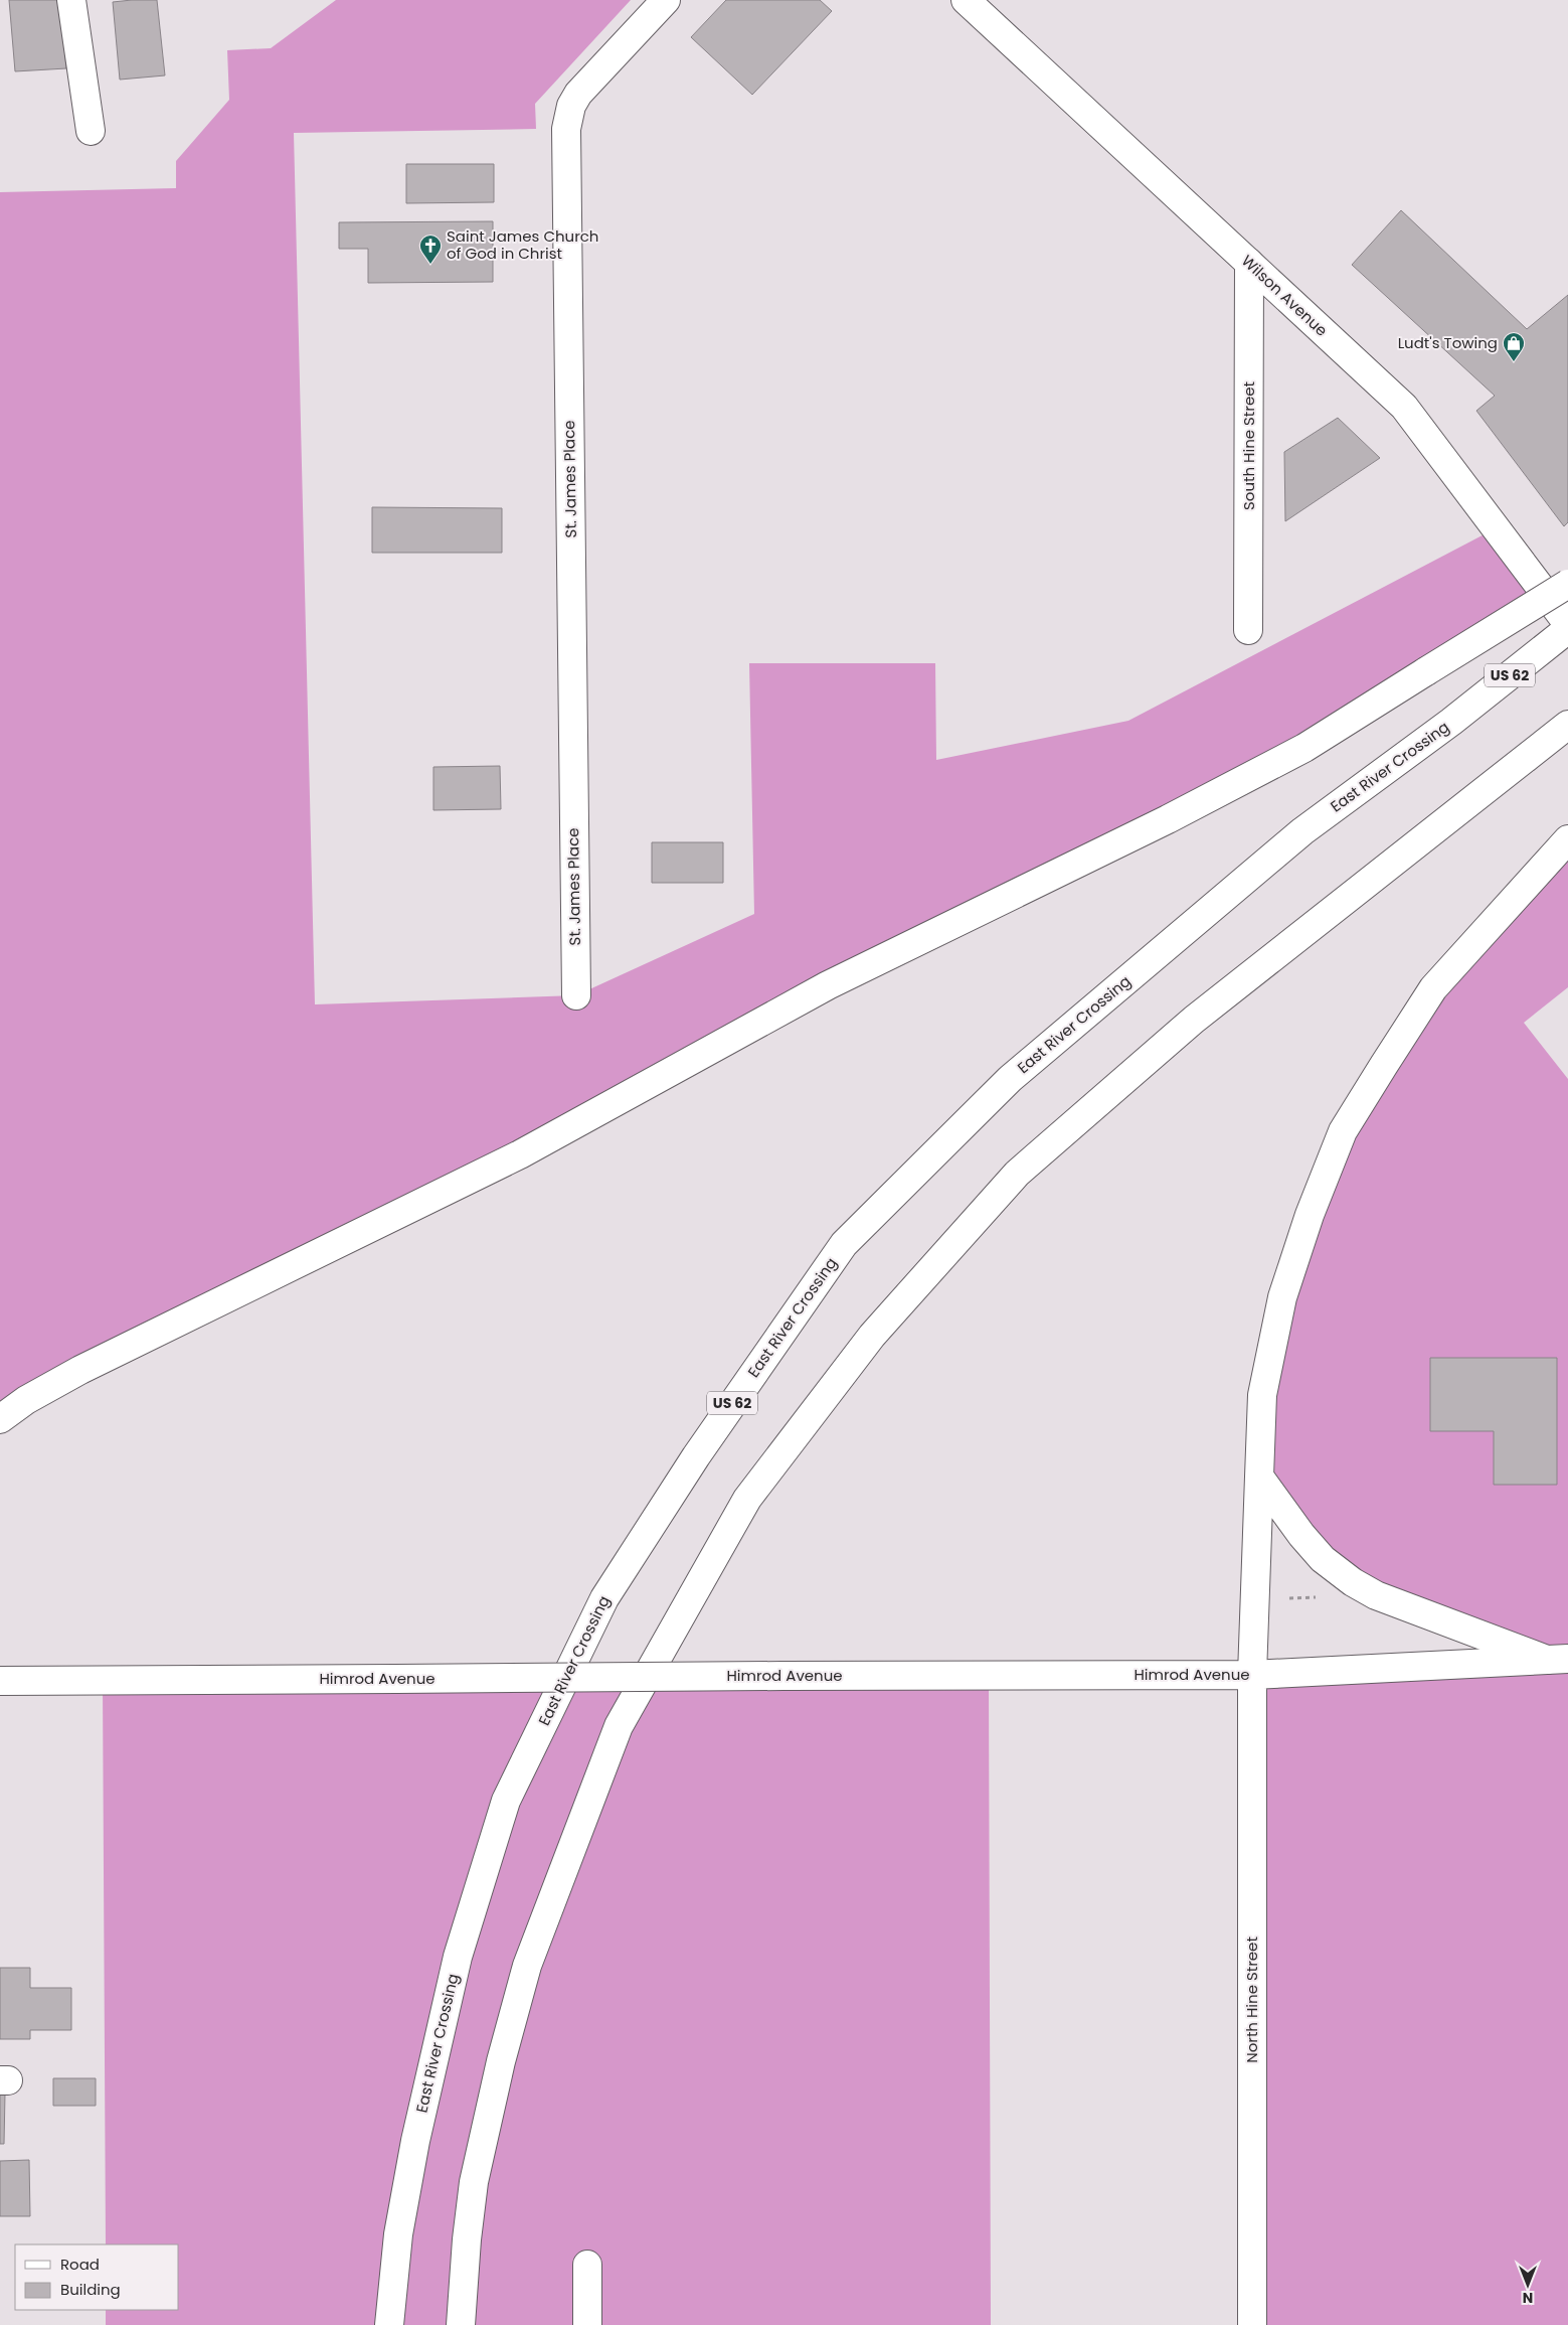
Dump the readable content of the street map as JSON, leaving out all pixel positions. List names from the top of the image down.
{
  "streets": {
    "main road": [
      "Wilson Avenue",
      "South Hine Street",
      "St. James Place",
      "US 62",
      "East River Crossing",
      "Himrod Avenue",
      "North Hine Street"
    ]
  },
  "crossings": [
    ["Wilson Avenue", "South Hine Street"],
    ["Himrod Avenue", "North Hine Street"]
  ],
  "places": {
    "church": ["Saint James Church of God in Christ"],
    "shop": ["Ludt's Towing"]
  },
  "legend": ["Road", "Building"],
  "north": "bottom"
}
